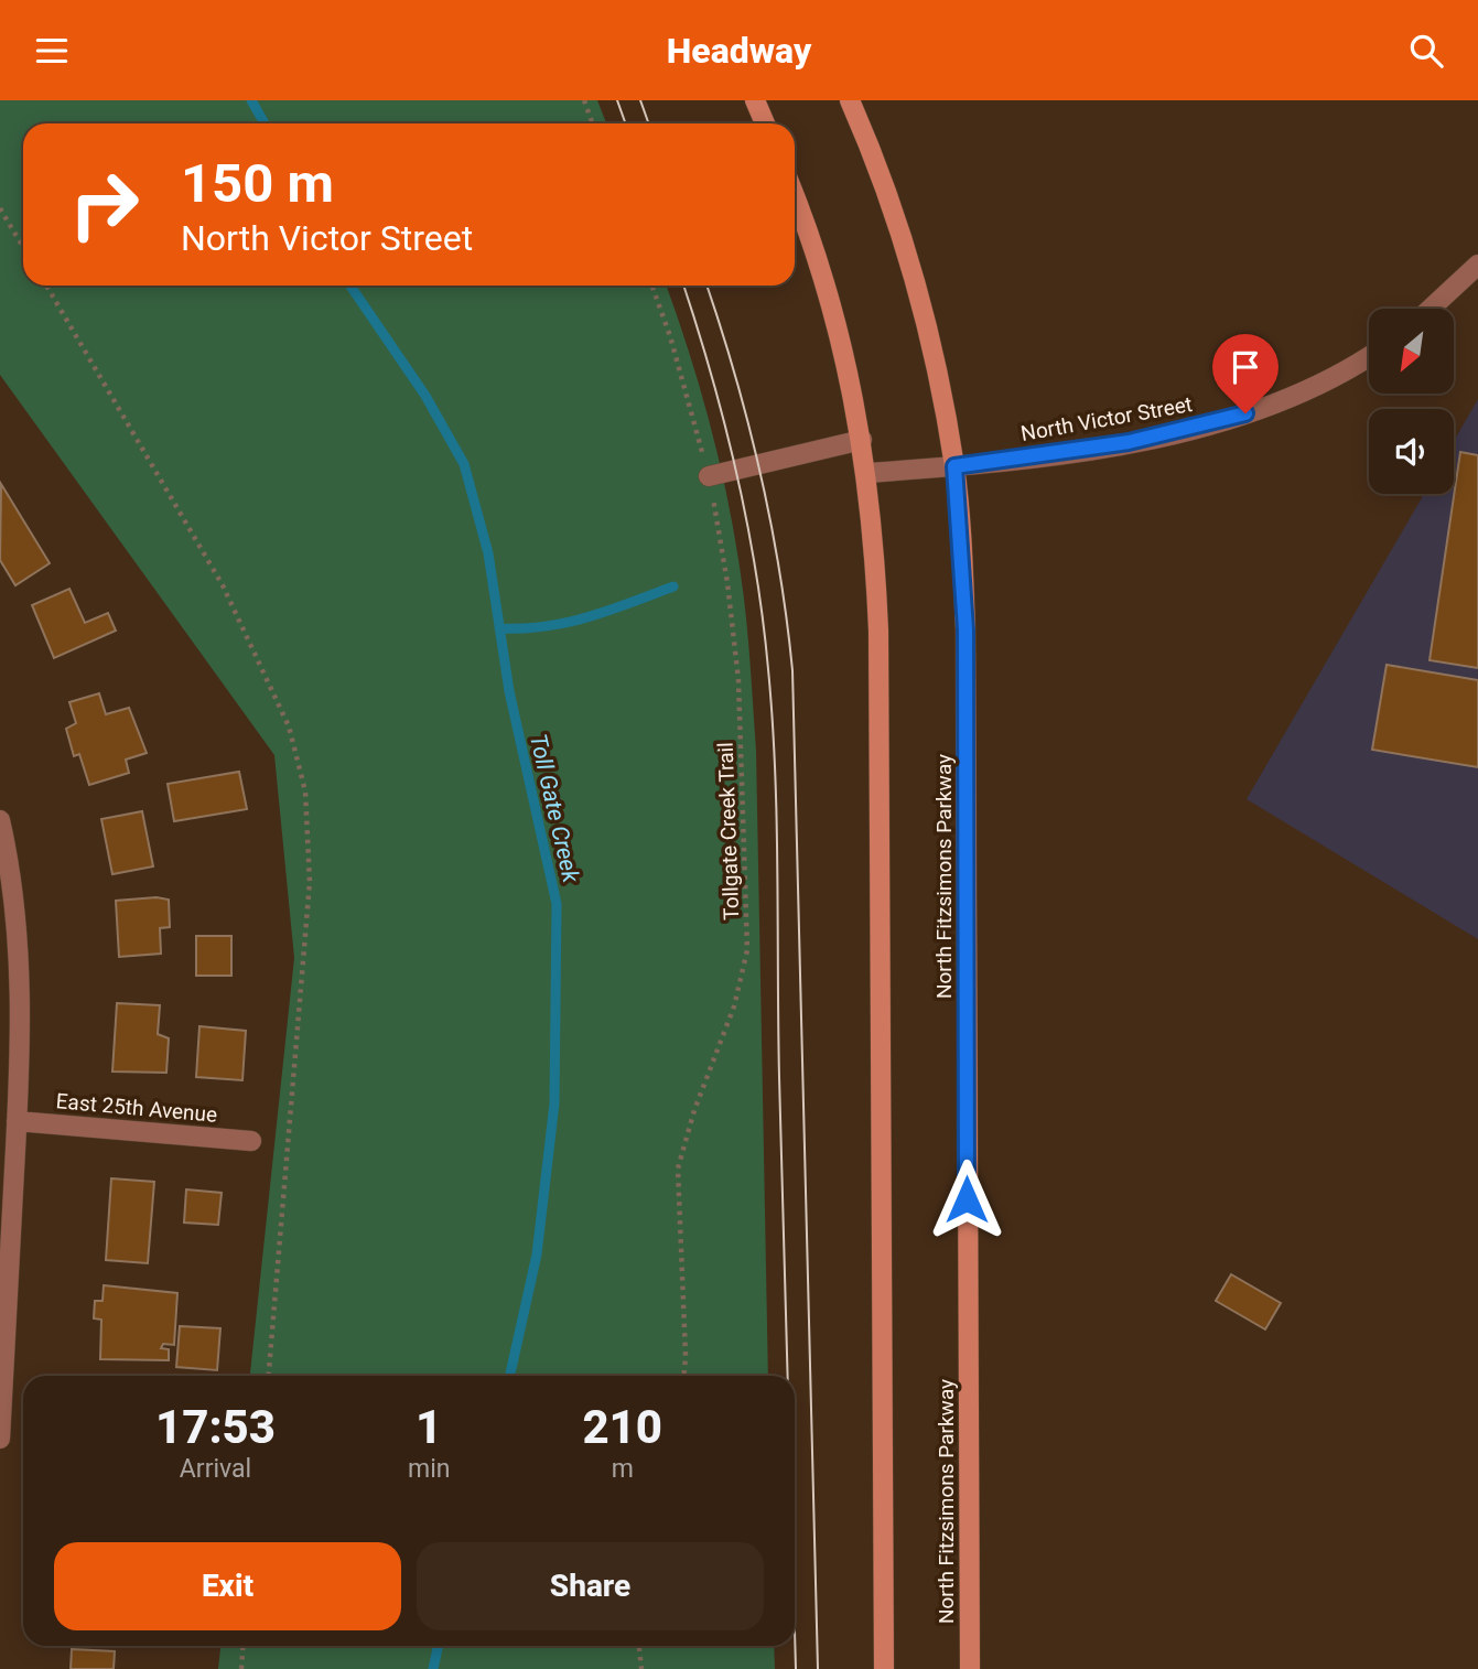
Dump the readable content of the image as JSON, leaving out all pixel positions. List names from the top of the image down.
{
  "streets": {
    "main road": ["North Fitzsimons Parkway"],
    "street": ["North Victor Street", "East 25th Avenue"],
    "path": ["Tollgate Creek Trail"]
  },
  "crossings": [
    ["North Victor Street", "North Fitzsimons Parkway"]
  ],
  "water": ["Toll Gate Creek"],
  "north": "bottom left",
  "page": {
    "header": "Headway",
    "turn": ["150 m", "North Victor Street"],
    "eta": [
      "17:53",
      "Arrival",
      "1",
      "min",
      "210",
      "m"
    ],
    "buttons": ["Exit", "Share"]
  }
}
